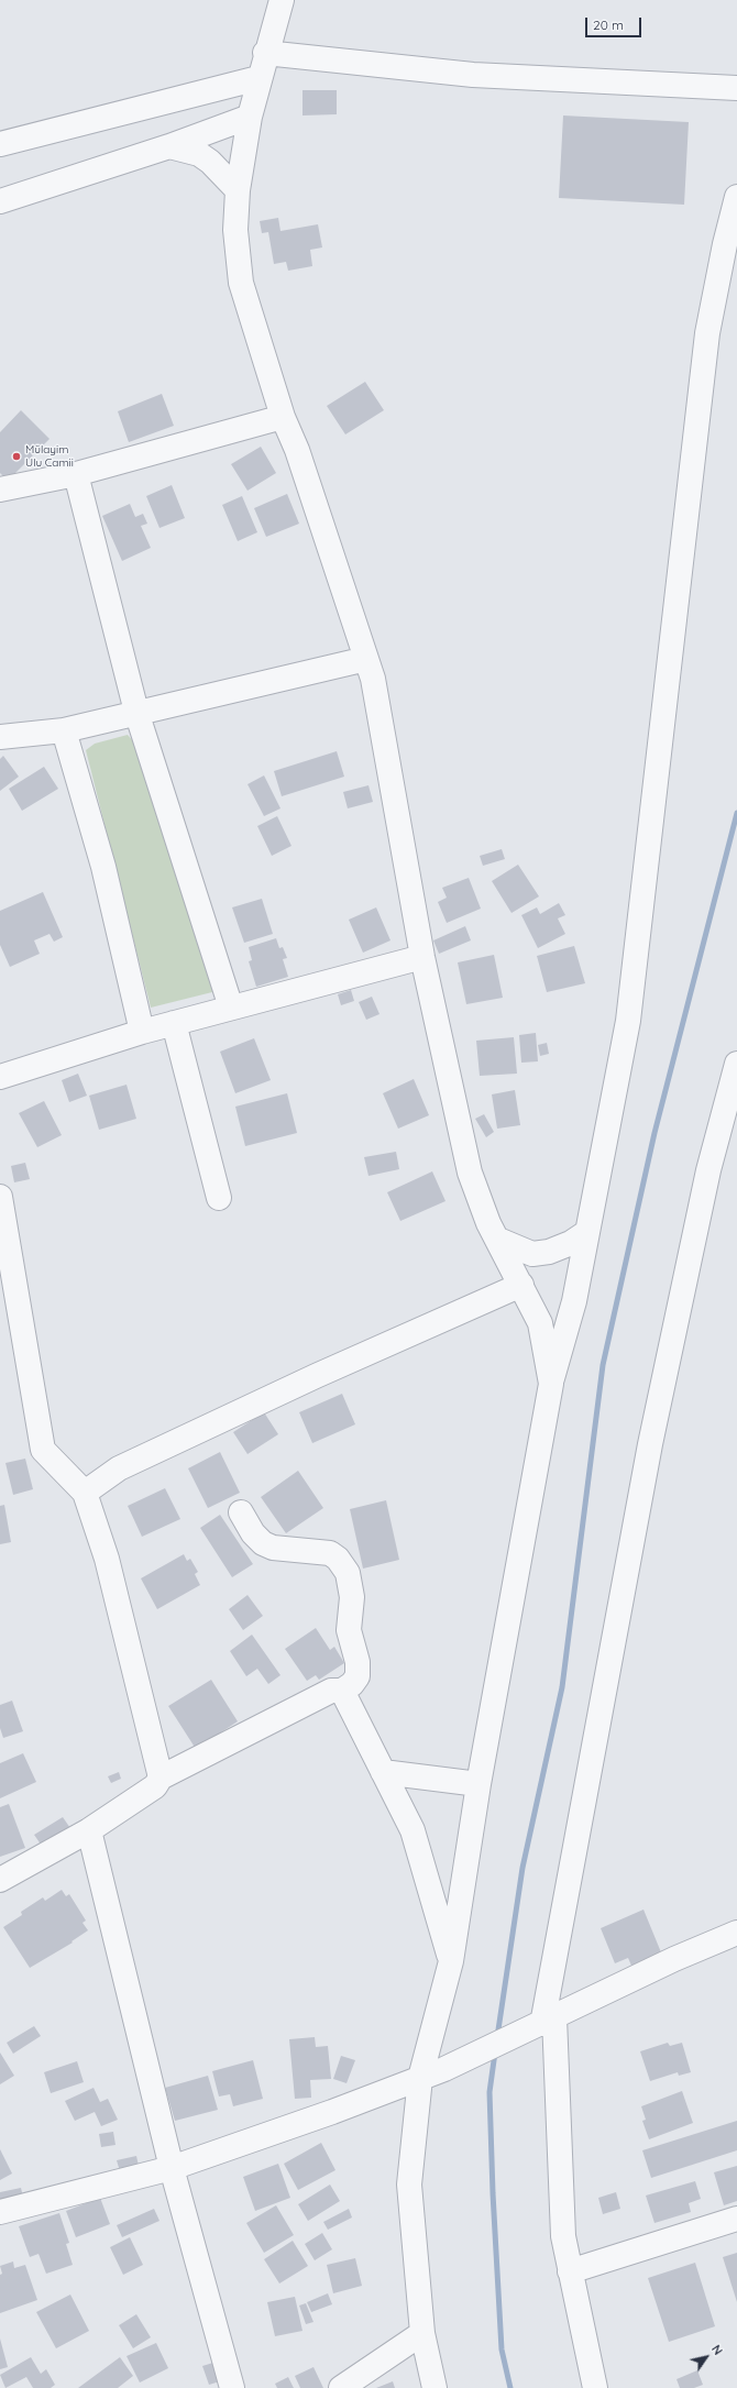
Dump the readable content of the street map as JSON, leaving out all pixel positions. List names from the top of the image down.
{
  "places": ["Mülayim Ulu Camii"],
  "scale_bar": "20 m",
  "north": "top right"
}
